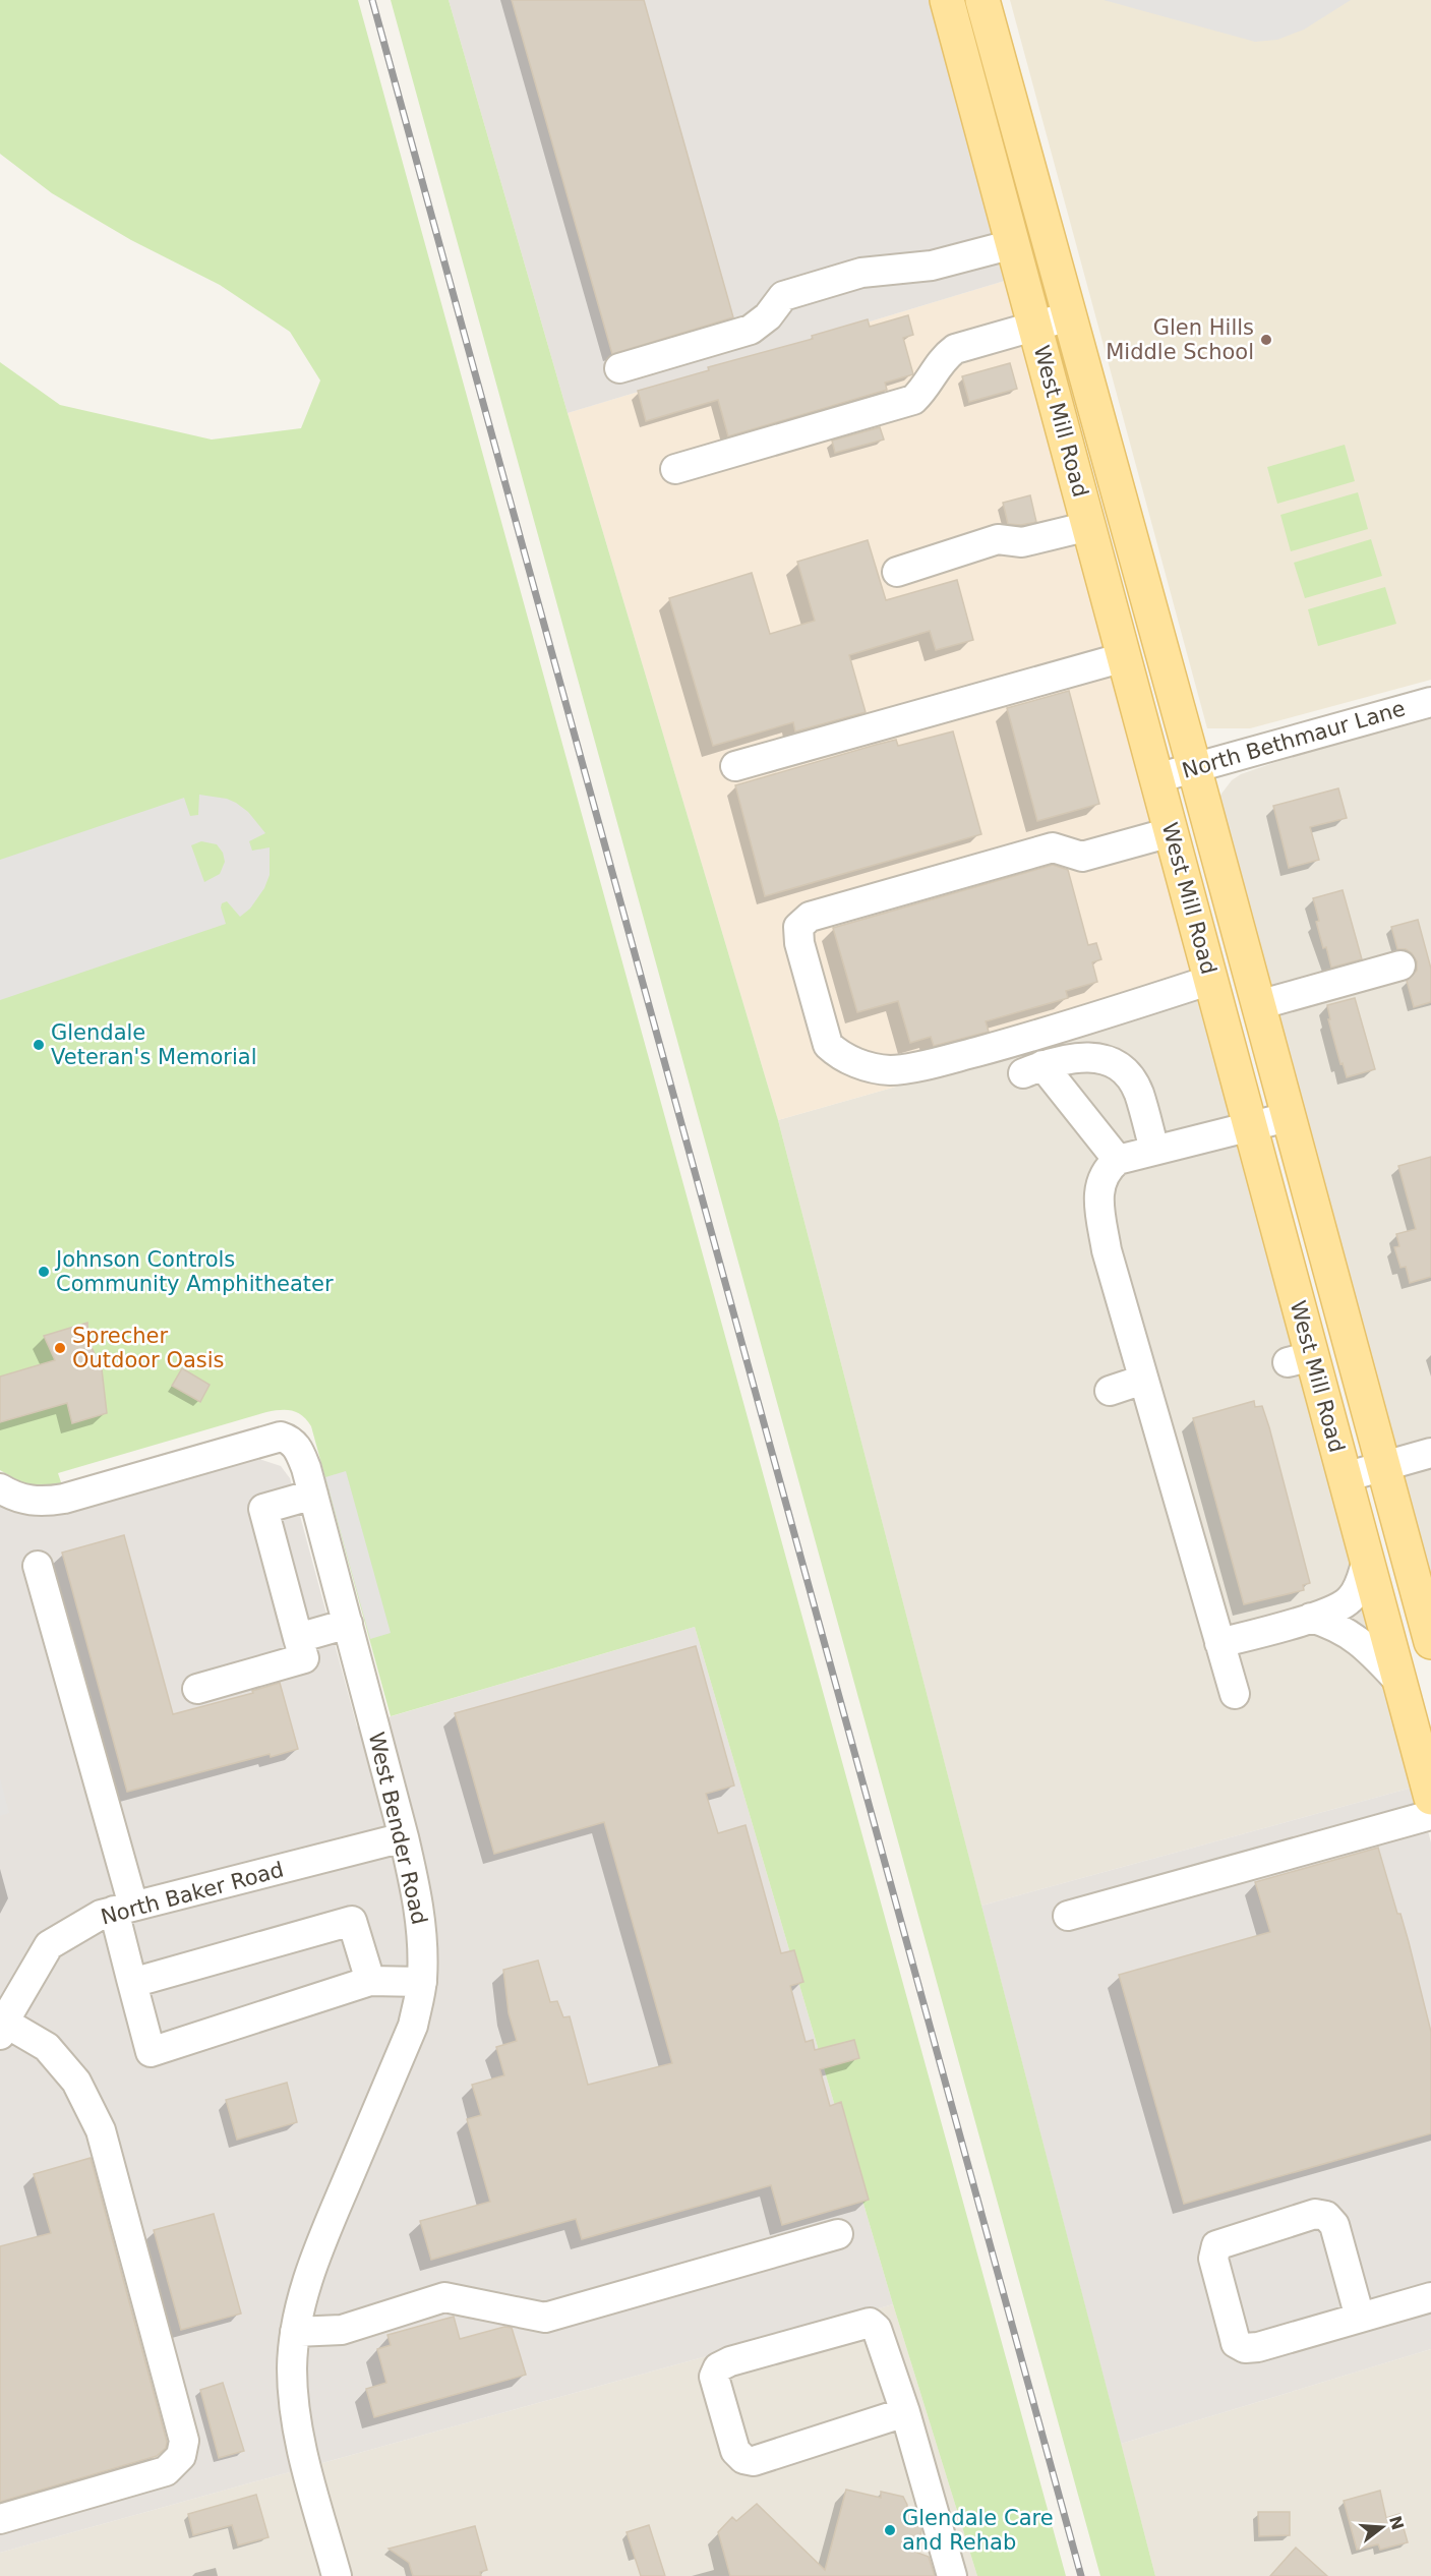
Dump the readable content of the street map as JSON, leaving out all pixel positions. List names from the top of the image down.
{
  "streets": {
    "main road": ["West Mill Road"],
    "street": ["North Bethmaur Lane", "West Bender Road", "North Baker Road"]
  },
  "crossings": [
    ["West Mill Road", "North Bethmaur Lane"],
    ["West Bender Road", "North Baker Road"]
  ],
  "places": [
    "Glen Hills Middle School",
    "Glendale Veteran's Memorial",
    "Johnson Controls Community Amphitheater",
    "Sprecher Outdoor Oasis",
    "Glendale Care and Rehab"
  ],
  "north": "right"
}
